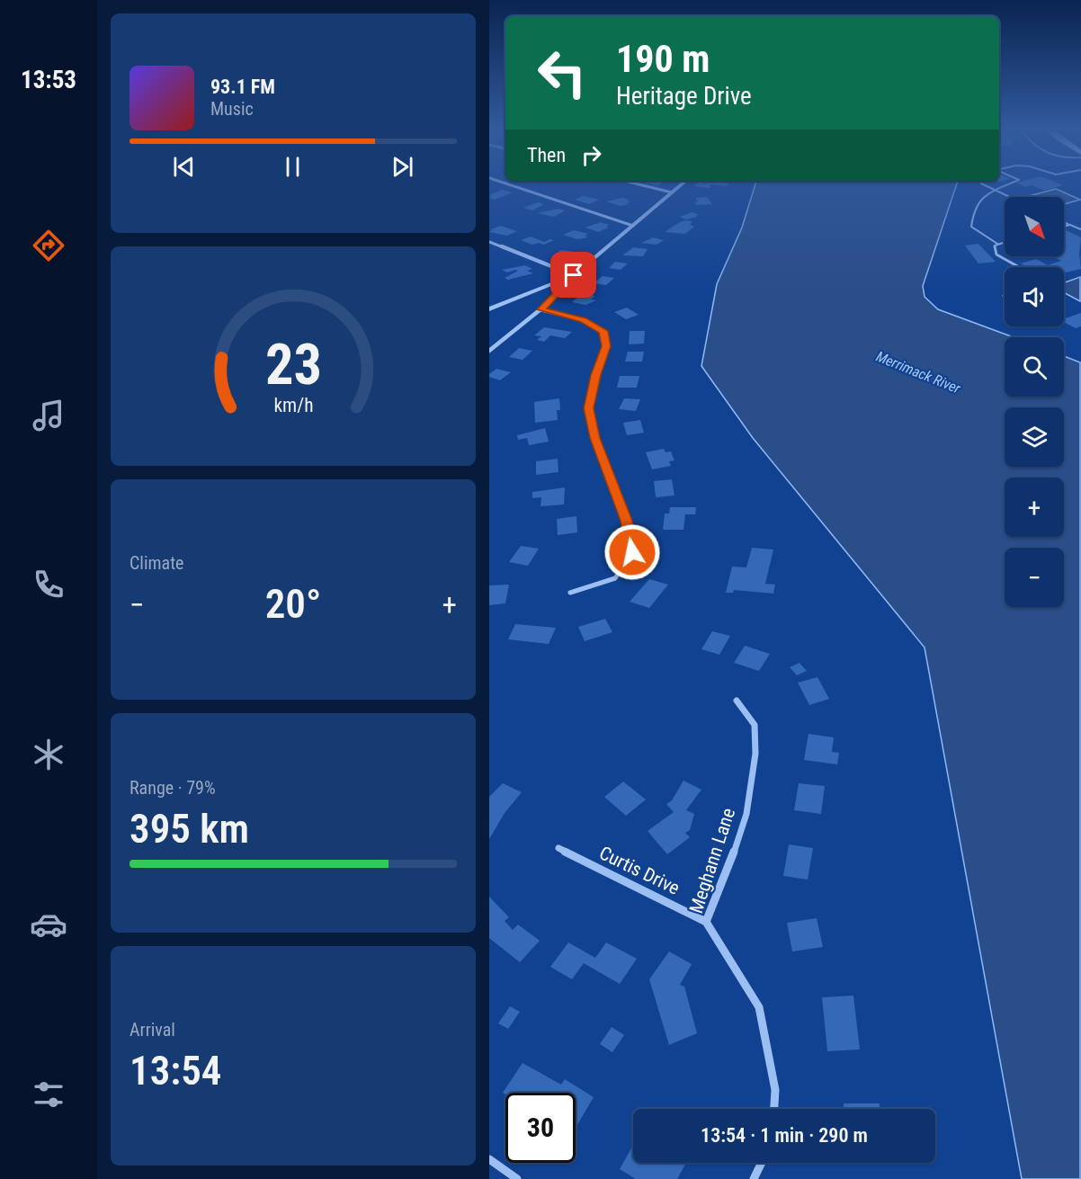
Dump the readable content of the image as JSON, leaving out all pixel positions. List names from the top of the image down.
{
  "streets": {
    "street": ["Meghann Lane", "Curtis Drive"]
  },
  "crossings": [
    ["Meghann Lane", "Curtis Drive"]
  ],
  "water": ["Merrimack River"],
  "north": "bottom right",
  "page": {
    "tabs": "13:53",
    "turn": ["190 m", "Heritage Drive"],
    "song": ["93.1 FM", "Music"],
    "then": "Then",
    "map_buttons": ["+", "−"],
    "tile": [
      "Climate",
      ["Range · 79%", "395 km"],
      ["Arrival", "13:54"]
    ],
    "heat": ["−", "20°", "+"],
    "limit": "30",
    "trip": "13:54 · 1 min · 290 m",
    "gauge": ["23", "km/h"]
  }
}
